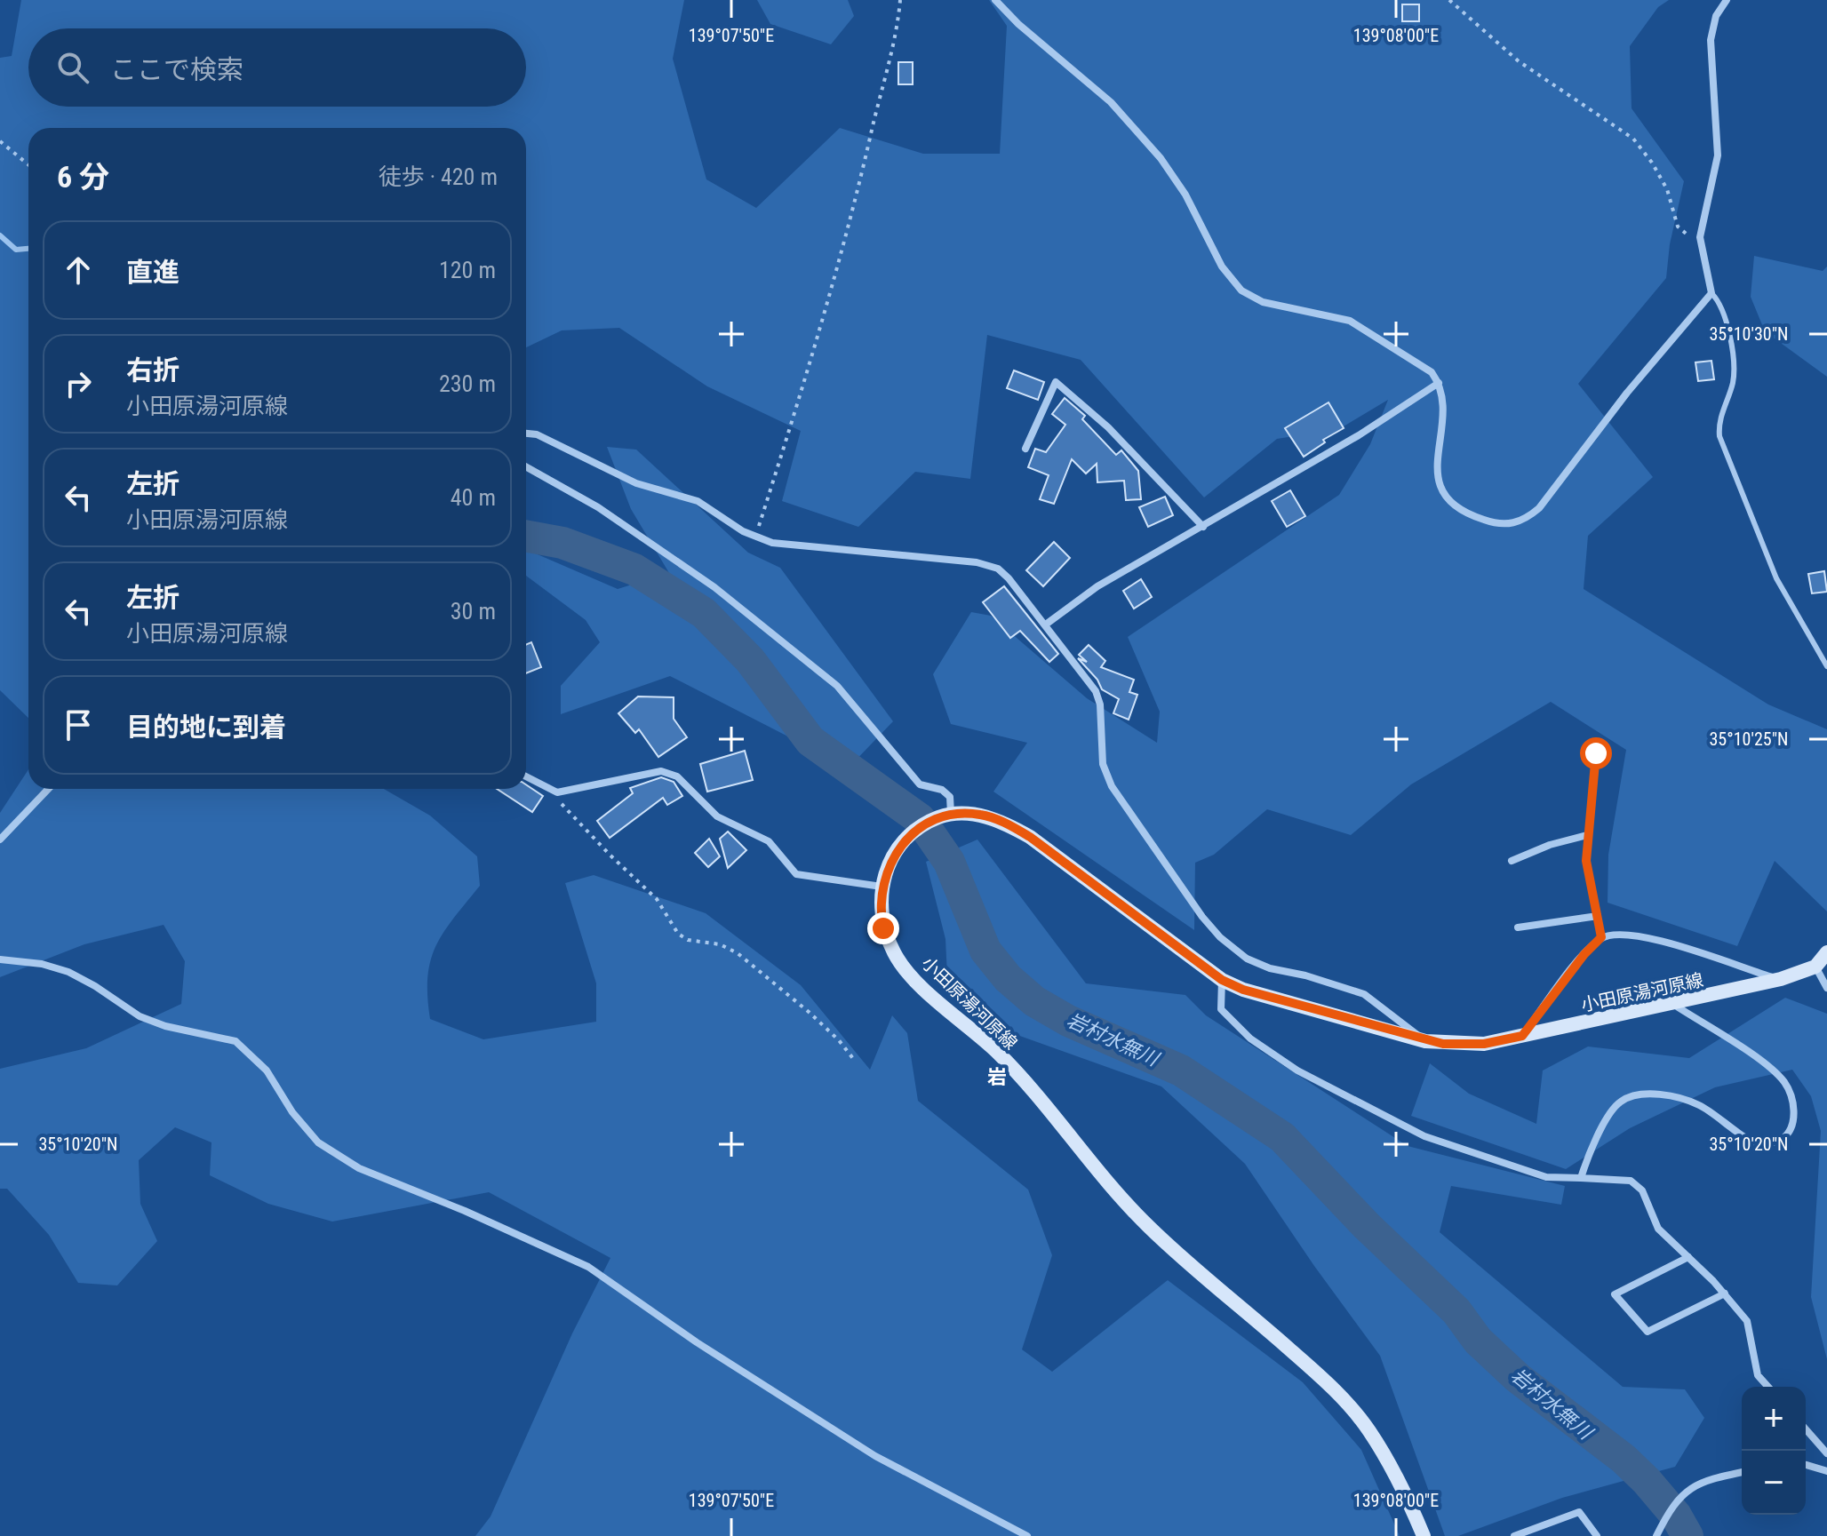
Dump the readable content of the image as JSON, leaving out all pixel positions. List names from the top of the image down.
{
  "streets": {
    "main road": ["小田原湯河原線"]
  },
  "districts": ["岩"],
  "water": ["岩村水無川"],
  "page": {
    "search": "ここで検索",
    "heading": ["6 分", "徒歩 · 420 m"],
    "list": [
      ["直進", "120 m"],
      ["右折", "小田原湯河原線", "230 m"],
      ["左折", "小田原湯河原線", "40 m"],
      ["左折", "小田原湯河原線", "30 m"],
      "目的地に到着"
    ],
    "map_buttons": ["+", "−"]
  },
  "coordinates": [
    "139°07'50\"E",
    "139°08'00\"E",
    "35°10'30\"N",
    "35°10'25\"N",
    "35°10'20\"N"
  ]
}
